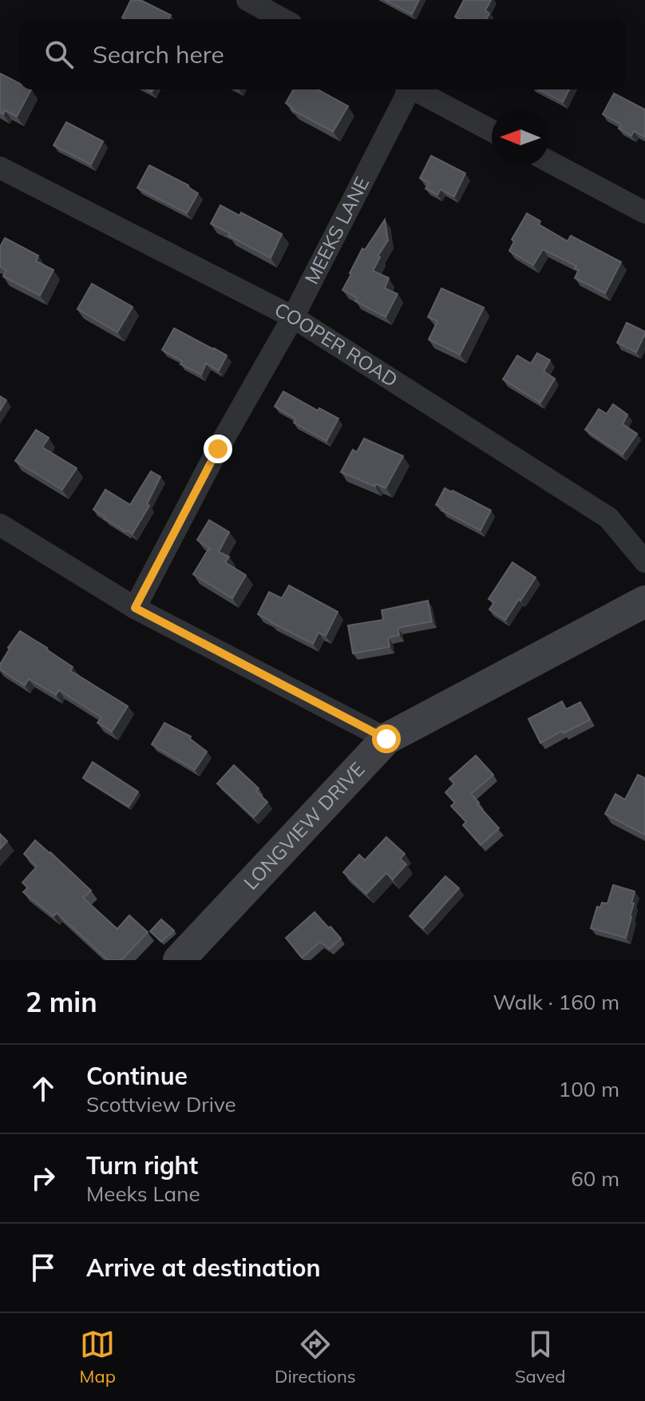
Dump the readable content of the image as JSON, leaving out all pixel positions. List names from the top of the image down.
{
  "streets": {
    "street": ["MEEKS LANE", "COOPER ROAD", "LONGVIEW DRIVE"]
  },
  "crossings": [
    ["MEEKS LANE", "COOPER ROAD"]
  ],
  "north": "left",
  "page": {
    "search": "Search here",
    "heading": ["2 min", "Walk · 160 m"],
    "list": [
      ["Continue", "Scottview Drive", "100 m"],
      ["Turn right", "Meeks Lane", "60 m"],
      "Arrive at destination"
    ],
    "nav": ["Map", "Directions", "Saved"]
  }
}
